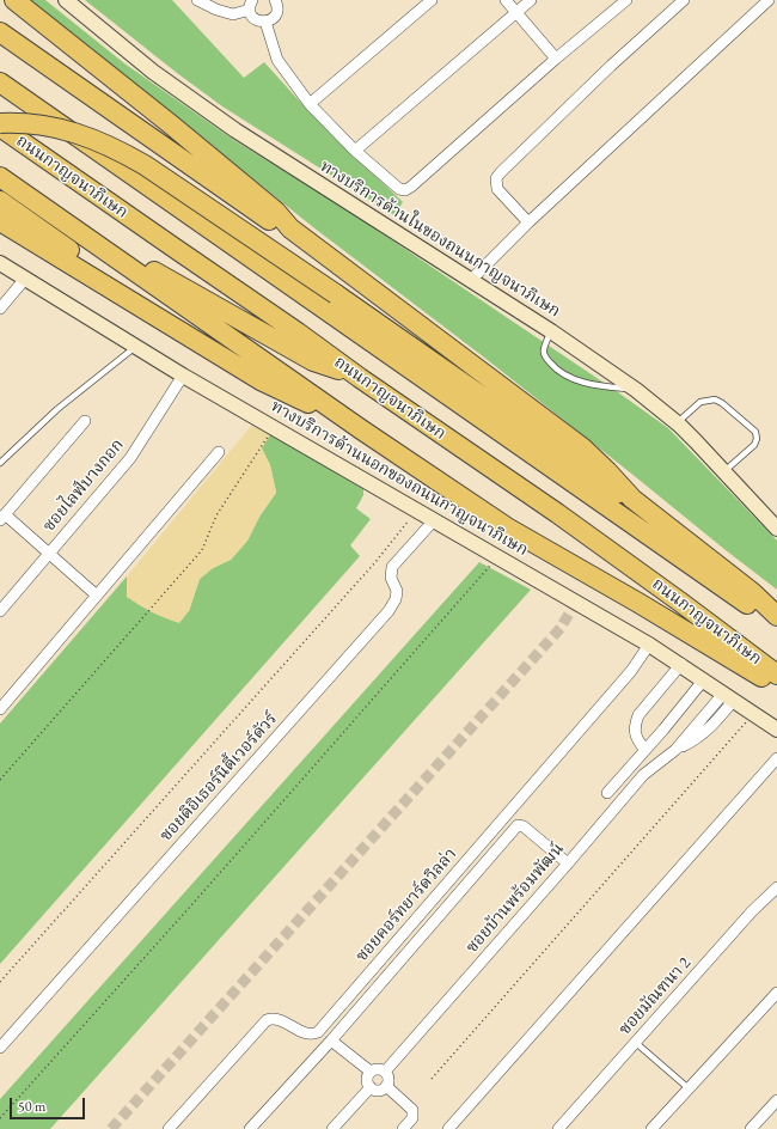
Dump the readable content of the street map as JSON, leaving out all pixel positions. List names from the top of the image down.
{
  "streets": {
    "highway": ["ถนนกาญจนาภิเษก"],
    "main road": ["ทางบริการด้านในของถนนกาญจนาภิเษก", "ทางบริการด้านนอกของถนนกาญจนาภิเษก"],
    "street": [
      "ซอยไลฟ์บางกอก",
      "ซอยดิอิเธอร์นิตี้เวอร์ดัวร์",
      "ซอยบ้านพร้อมพัฒน์",
      "ซอยคอร์ทยาร์ดวิลล่า",
      "ซอยมัณฑนา 2"
    ]
  },
  "crossings": [
    ["ทางบริการด้านนอกของถนนกาญจนาภิเษก", "ซอยไลฟ์บางกอก"],
    ["ทางบริการด้านนอกของถนนกาญจนาภิเษก", "ซอยดิอิเธอร์นิตี้เวอร์ดัวร์"],
    ["ทางบริการด้านนอกของถนนกาญจนาภิเษก", "ซอยบ้านพร้อมพัฒน์"],
    ["ทางบริการด้านนอกของถนนกาญจนาภิเษก", "ซอยคอร์ทยาร์ดวิลล่า"]
  ],
  "scale_bar": "50 m"
}
